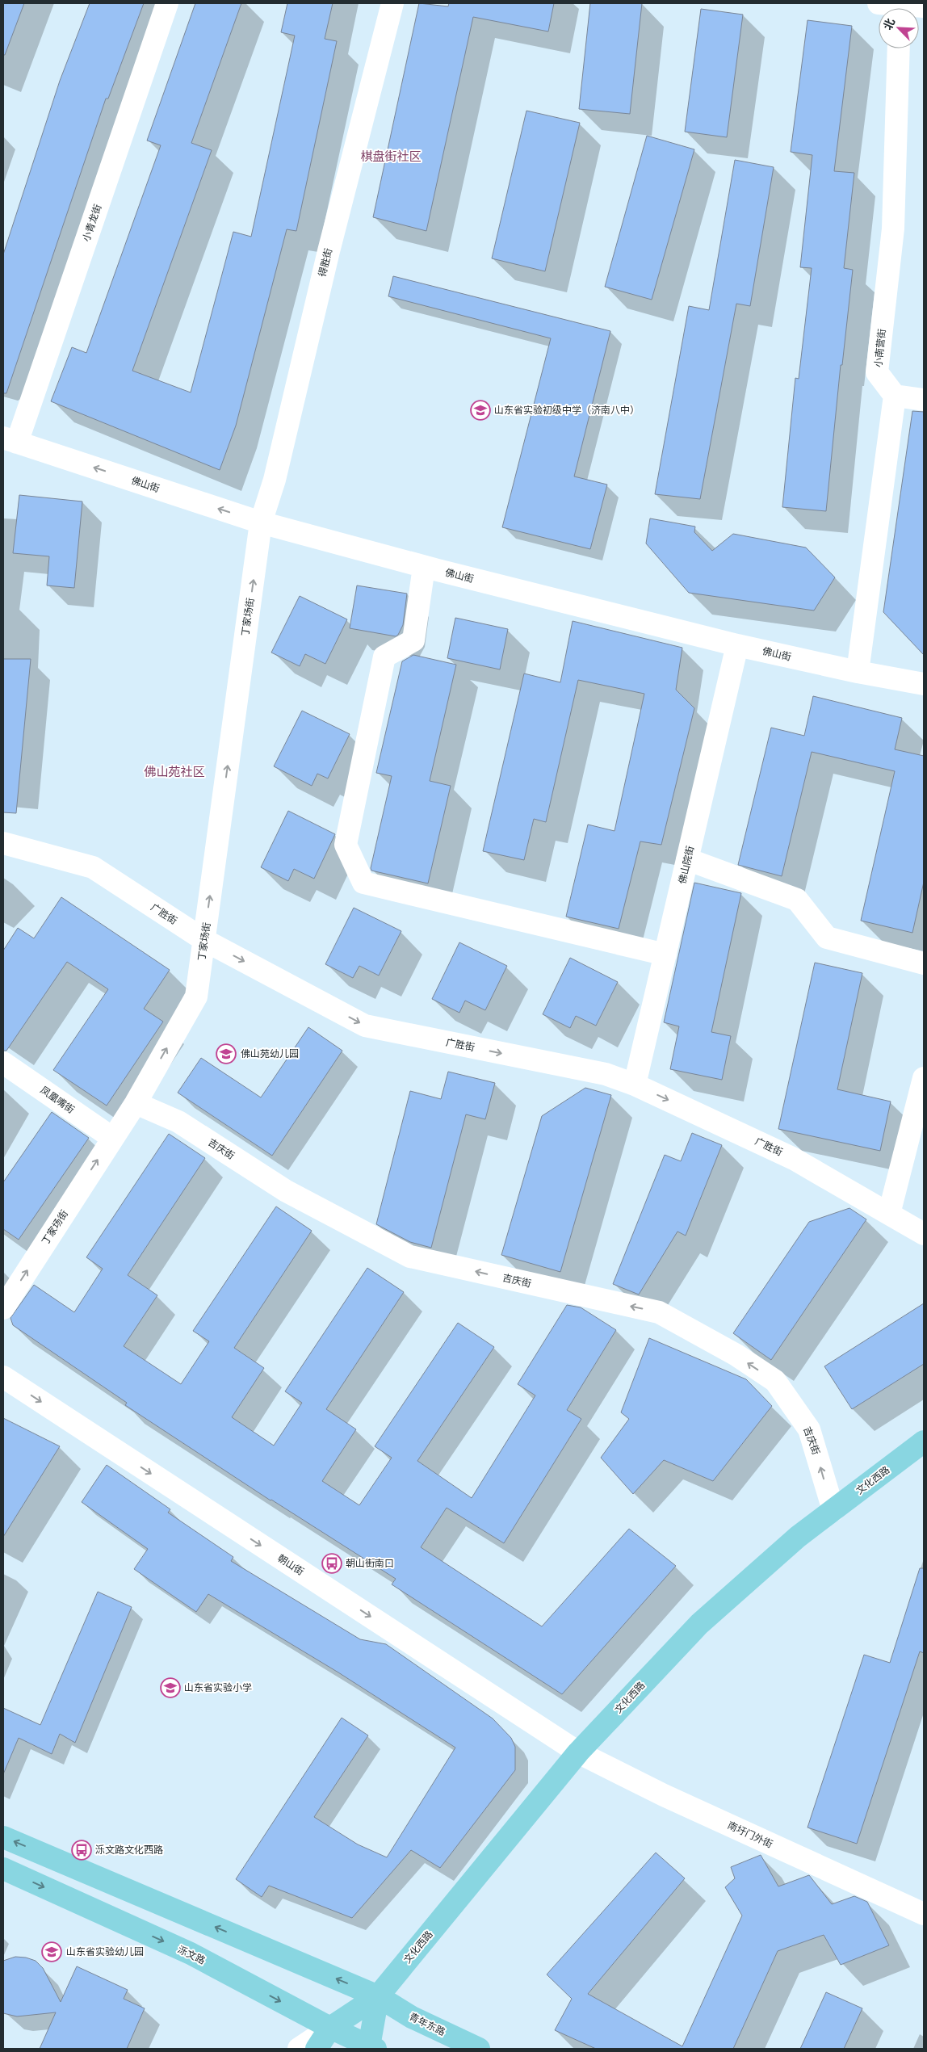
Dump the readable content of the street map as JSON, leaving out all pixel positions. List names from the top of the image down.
{
  "streets": {
    "main road": ["文化西路", "泺文路", "青年东路"],
    "street": [
      "小青龙街",
      "得胜街",
      "小南营街",
      "佛山街",
      "丁家场街",
      "佛山院街",
      "广胜街",
      "凤凰嘴街",
      "吉庆街",
      "朝山街",
      "南圩门外街"
    ]
  },
  "crossings": [
    ["小青龙街", "佛山街"],
    ["得胜街", "佛山街"],
    ["得胜街", "丁家场街"],
    ["佛山街", "丁家场街"],
    ["佛山街", "佛山院街"],
    ["丁家场街", "广胜街"],
    ["丁家场街", "凤凰嘴街"],
    ["丁家场街", "吉庆街"],
    ["佛山院街", "广胜街"],
    ["吉庆街", "文化西路"],
    ["文化西路", "朝山街"],
    ["文化西路", "南圩门外街"],
    ["文化西路", "泺文路"],
    ["文化西路", "青年东路"],
    ["朝山街", "南圩门外街"]
  ],
  "one_way": [
    "丁家场街",
    "广胜街",
    "吉庆街",
    "朝山街"
  ],
  "districts": ["棋盘街社区", "佛山苑社区"],
  "places": {
    "school or university": [
      "山东省实验初级中学（济南八中）",
      "佛山苑幼儿园",
      "山东省实验小学",
      "山东省实验幼儿园"
    ],
    "bus stop": ["朝山街南口", "泺文路文化西路"]
  },
  "north": "top left"
}
